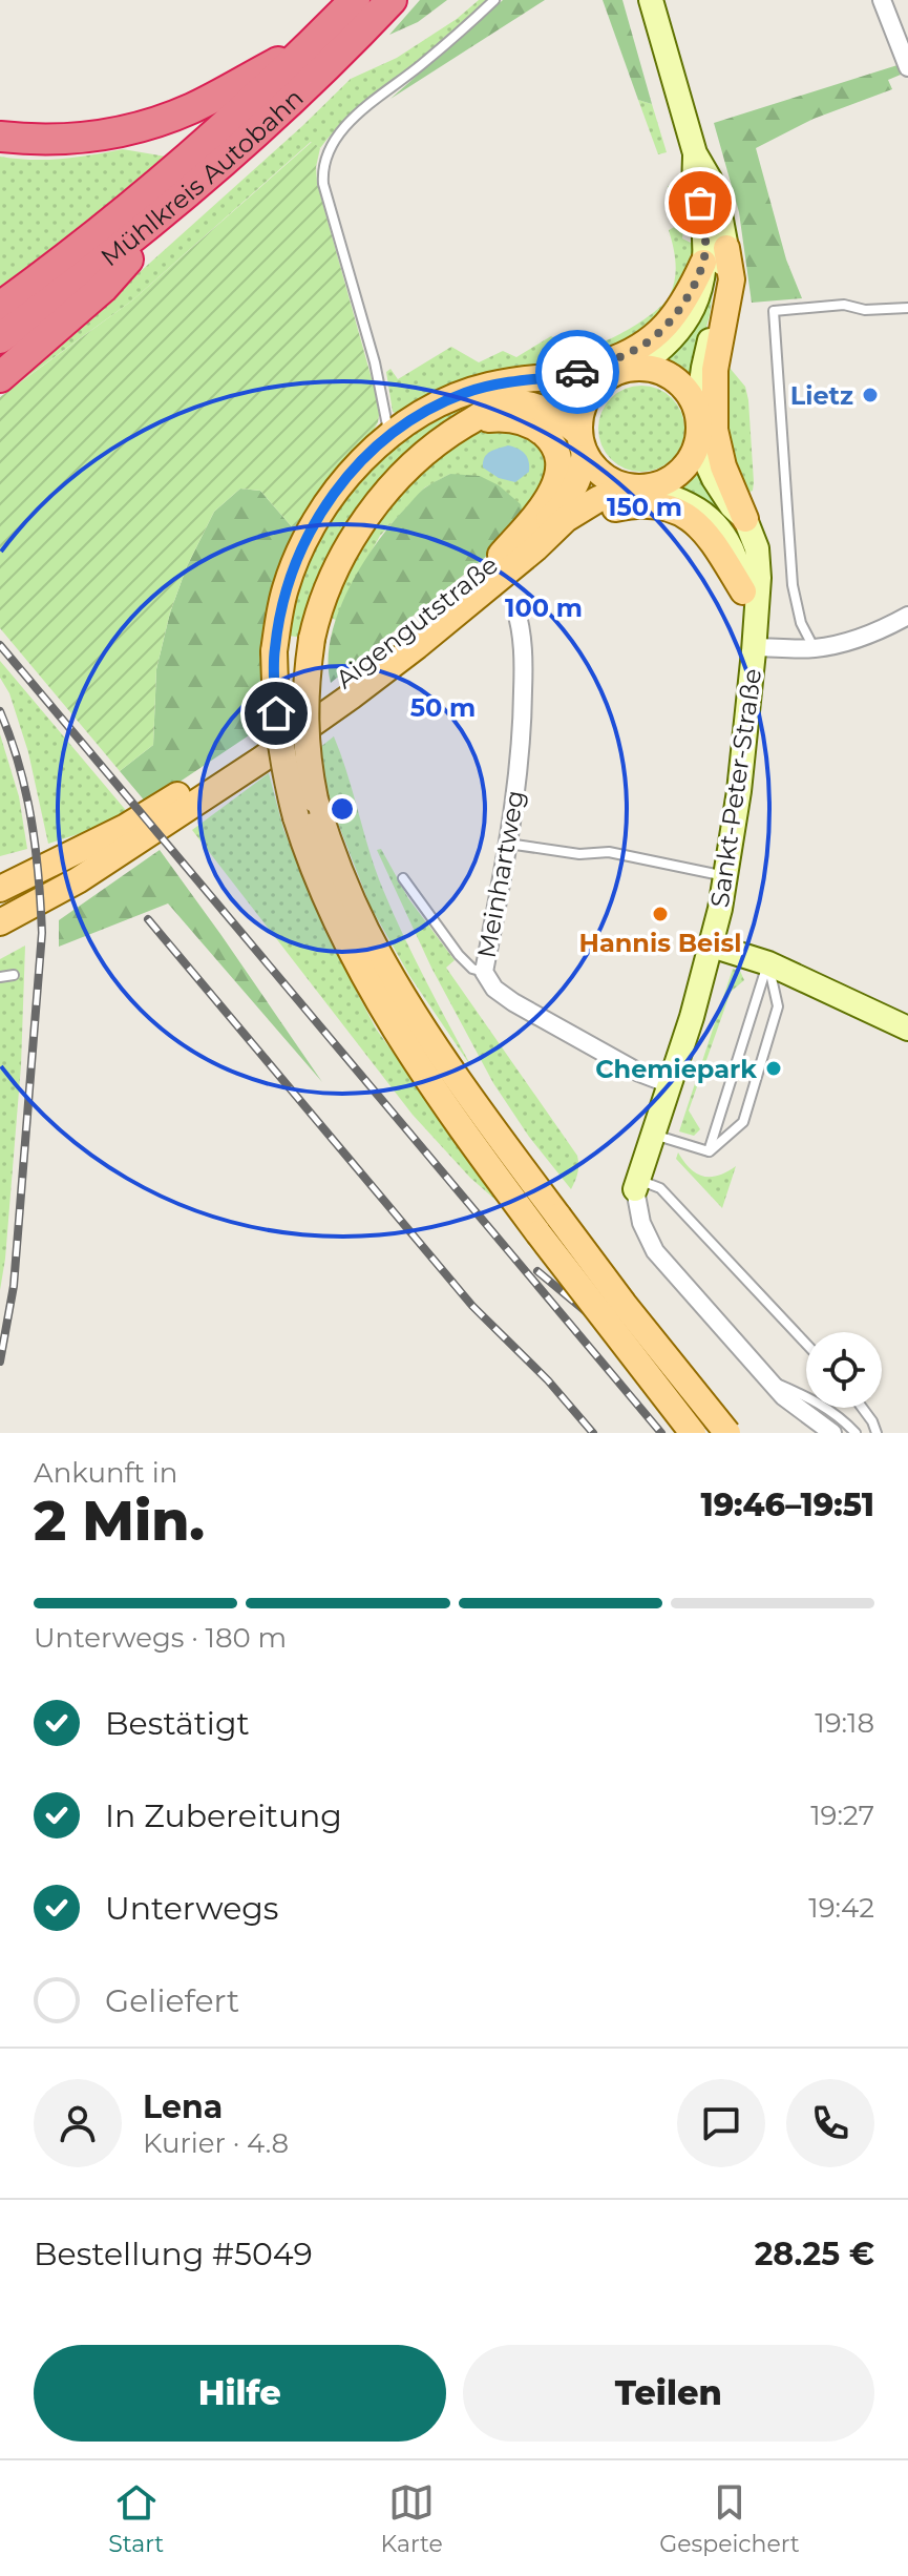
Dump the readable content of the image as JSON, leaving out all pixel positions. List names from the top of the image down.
{
  "streets": {
    "highway": ["Mühlkreis Autobahn"],
    "main road": ["Aigengutstraße"],
    "street": ["Sankt-Peter-Straße", "Meinhartweg"]
  },
  "crossings": [
    ["Sankt-Peter-Straße", "Meinhartweg"]
  ],
  "places": ["Lietz", "Hannis Beisl", "Chemiepark"],
  "page": {
    "heading": ["2 Min.", "Ankunft in", "19:46–19:51"],
    "panel": [
      "Lena",
      "Kurier · 4.8",
      "Bestellung #5049",
      "28.25 €"
    ],
    "bar": "Unterwegs · 180 m",
    "list": [
      ["Bestätigt", "19:18"],
      ["In Zubereitung", "19:27"],
      ["Unterwegs", "19:42"],
      "Geliefert"
    ],
    "buttons": ["Hilfe", "Teilen"],
    "tabs": ["Start", "Karte", "Gespeichert"]
  },
  "rings": ["150 m", "100 m", "50 m"]
}
